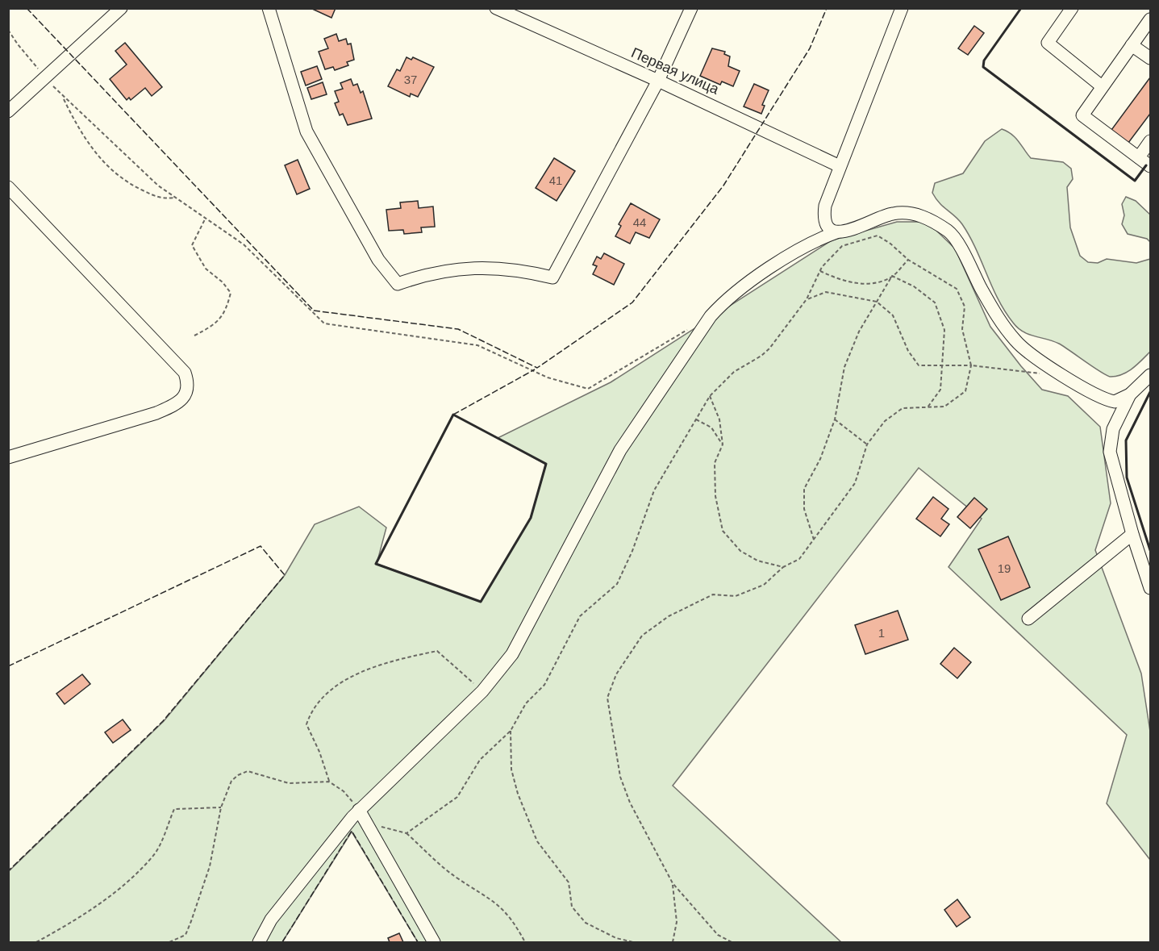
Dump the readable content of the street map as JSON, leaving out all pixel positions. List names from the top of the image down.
{
  "streets": {
    "street": ["Первая улица"]
  },
  "house_numbers": [
    "37",
    "41",
    "44",
    "19",
    "1"
  ]
}
